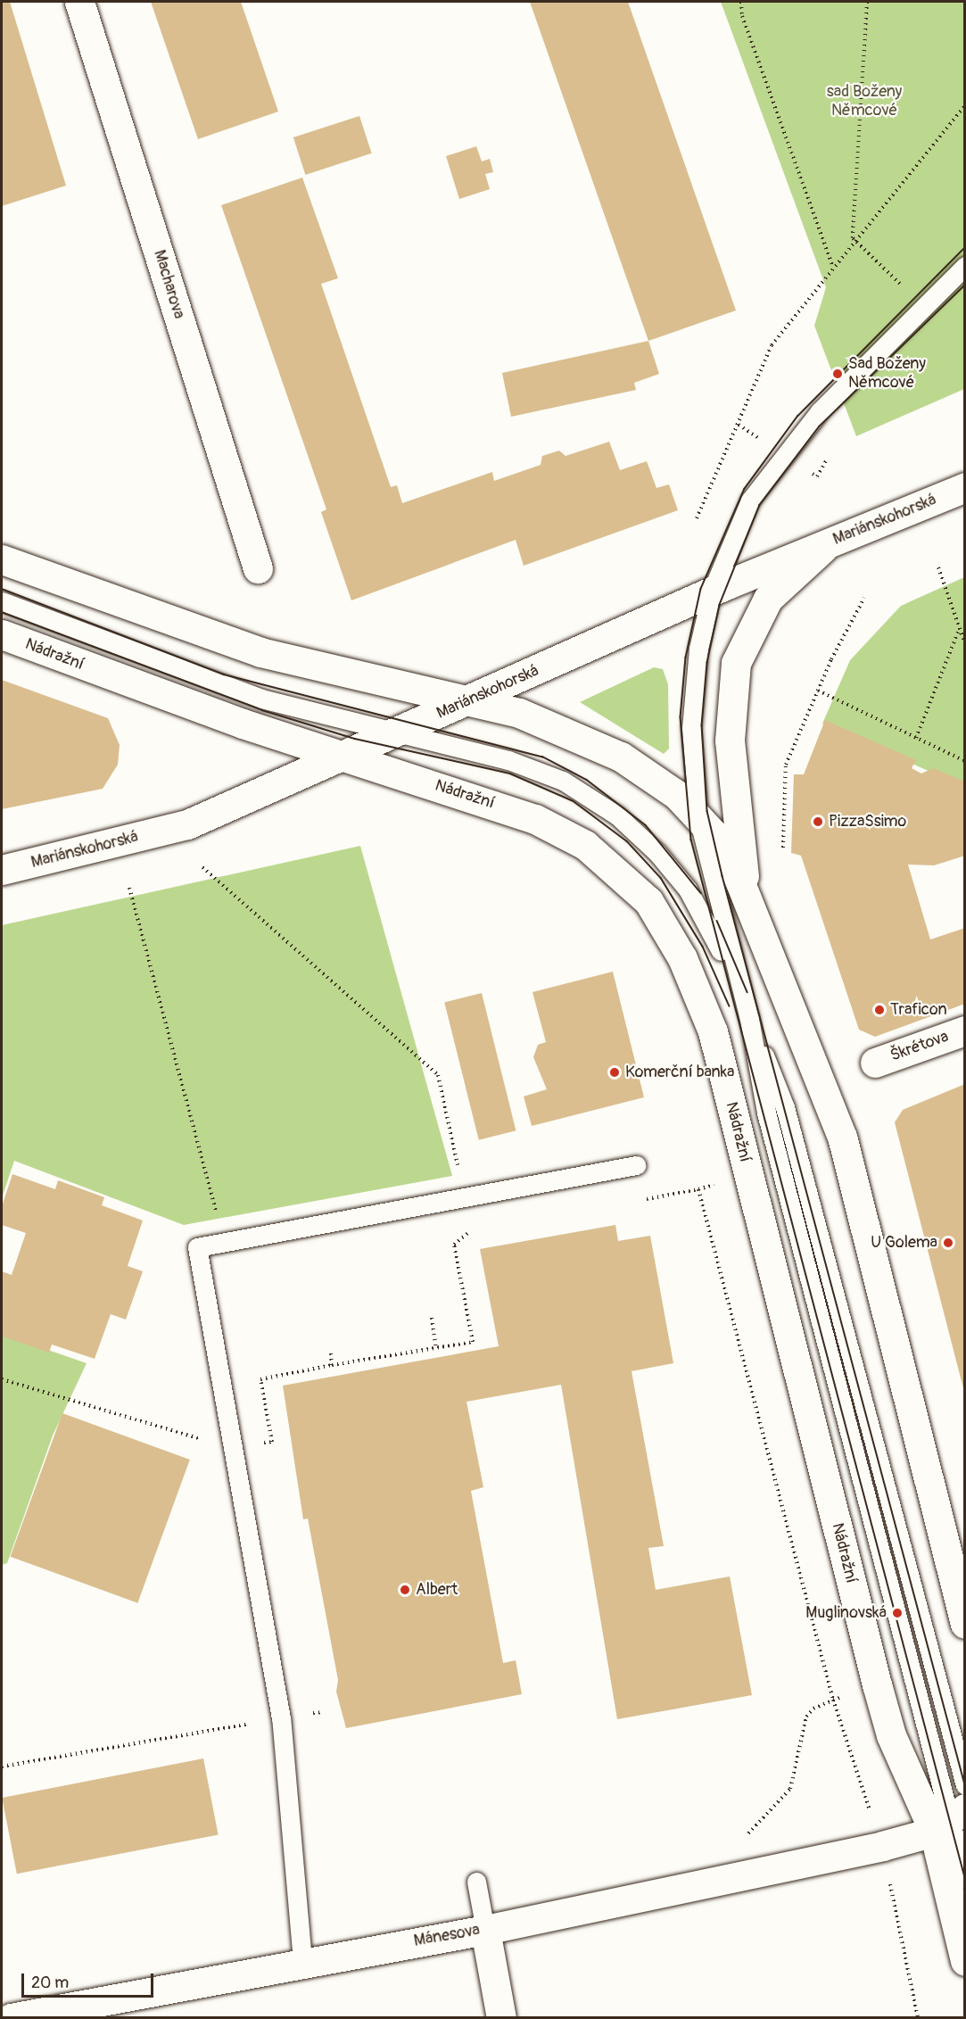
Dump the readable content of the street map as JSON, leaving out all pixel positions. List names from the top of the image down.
{
  "streets": {
    "street": [
      "Macharova",
      "Mariánskohorská",
      "Nádražní",
      "Škrétova",
      "Mánesova"
    ]
  },
  "crossings": [
    ["Mariánskohorská", "Nádražní"],
    ["Nádražní", "Mánesova"]
  ],
  "parks": ["sad Boženy Němcové"],
  "places": [
    "Sad Boženy Němcové",
    "PizzaSsimo",
    "Traficon",
    "Komerční banka",
    "U Golema",
    "Albert",
    "Muglinovská"
  ],
  "scale_bar": "20 m"
}
